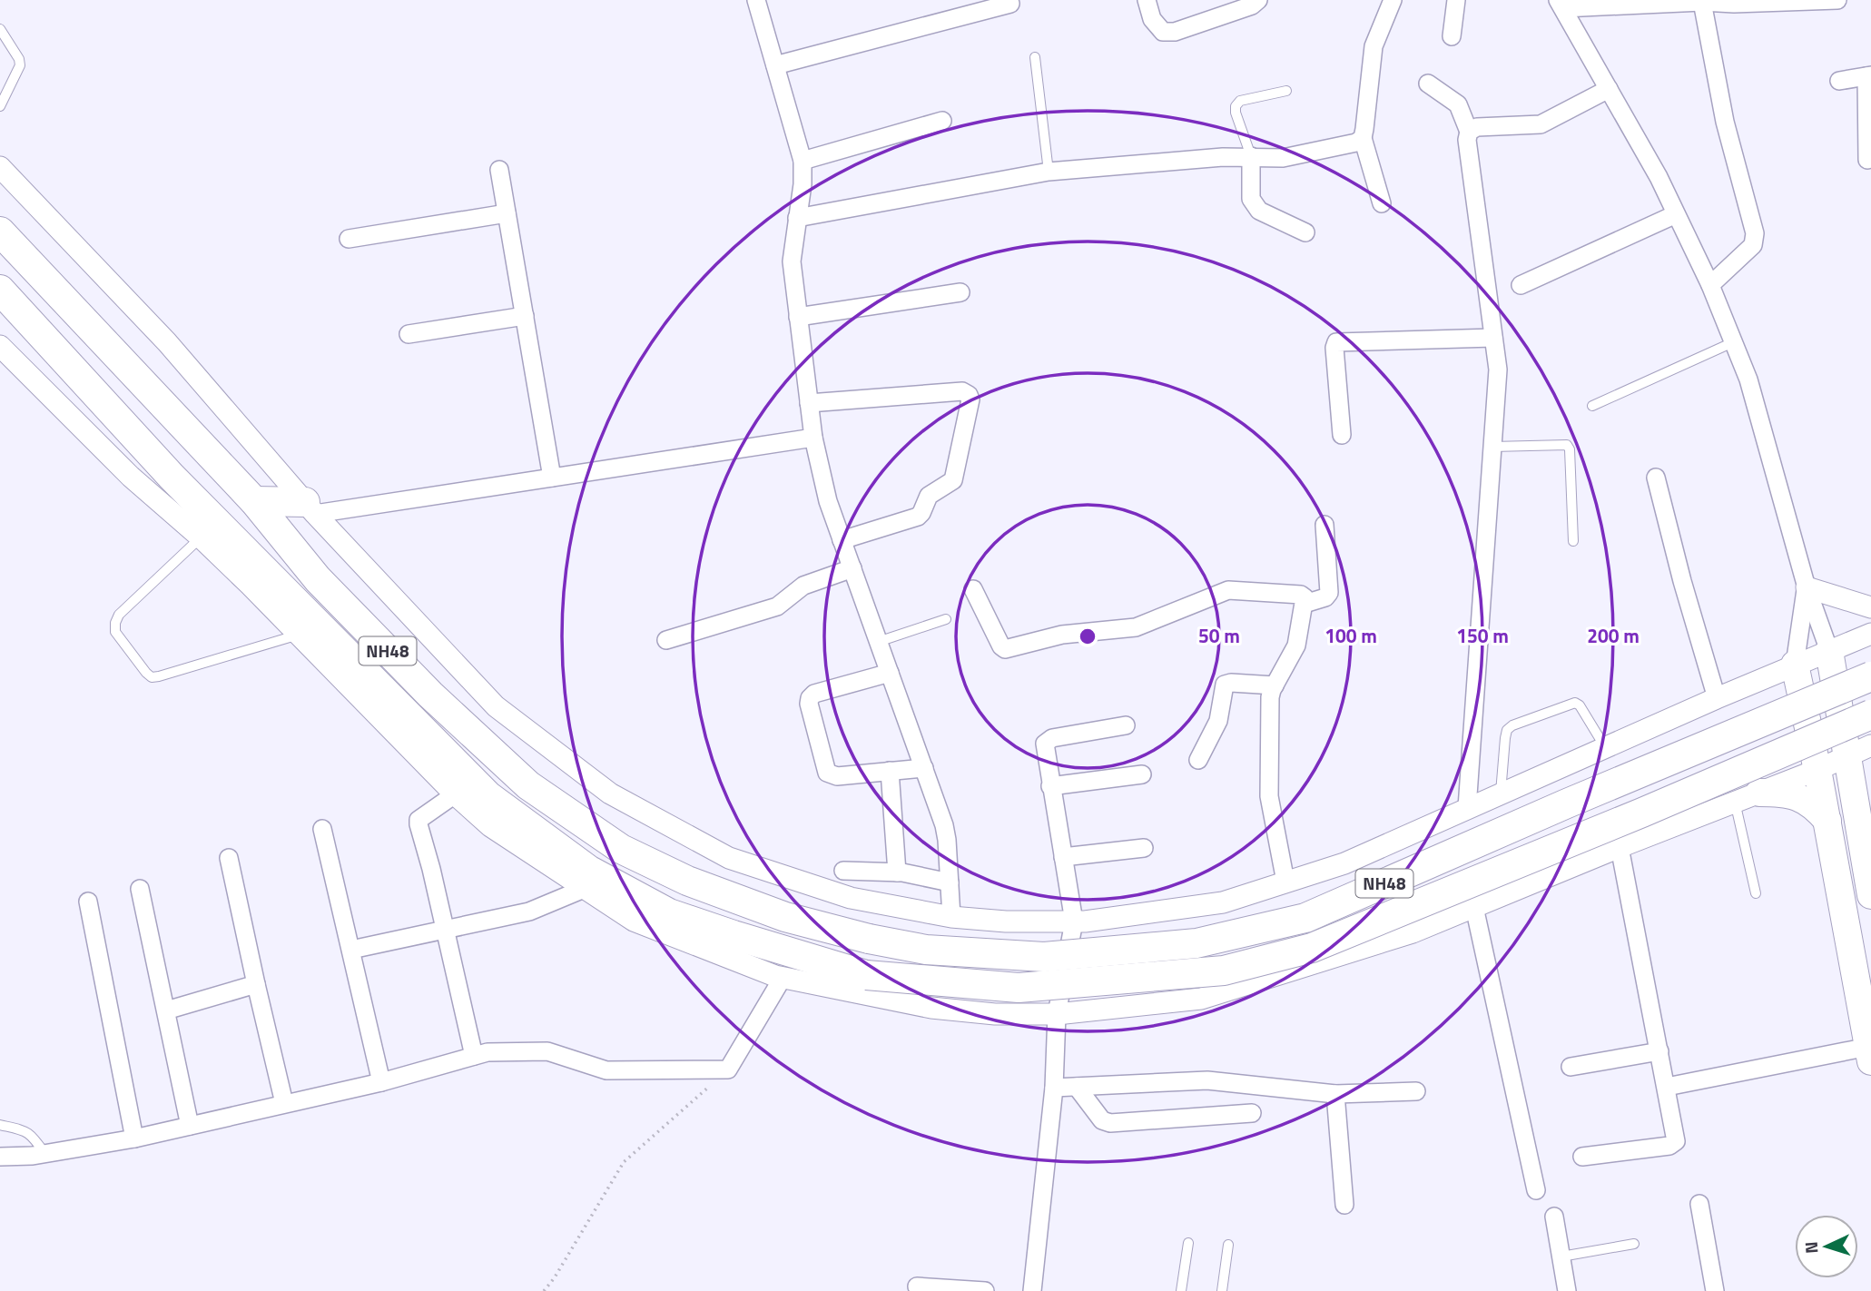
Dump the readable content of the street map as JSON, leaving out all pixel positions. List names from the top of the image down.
{
  "streets": {
    "highway": ["NH48"]
  },
  "north": "left",
  "rings": [
    "50 m",
    "100 m",
    "150 m",
    "200 m"
  ]
}
